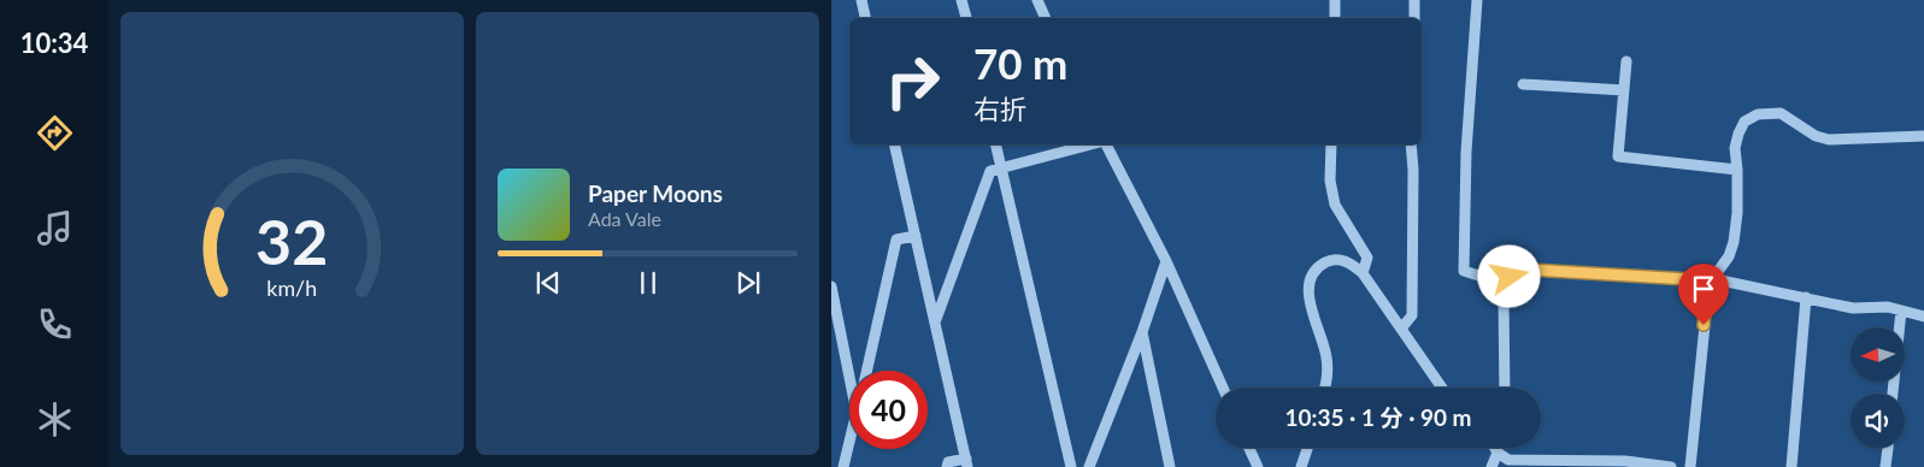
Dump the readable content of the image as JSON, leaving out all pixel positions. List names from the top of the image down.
{
  "north": "left",
  "page": {
    "tabs": "10:34",
    "turn": ["70 m", "右折"],
    "song": ["Paper Moons", "Ada Vale"],
    "limit": "40",
    "trip": "10:35 · 1 分 · 90 m",
    "gauge": ["32", "km/h"]
  }
}
